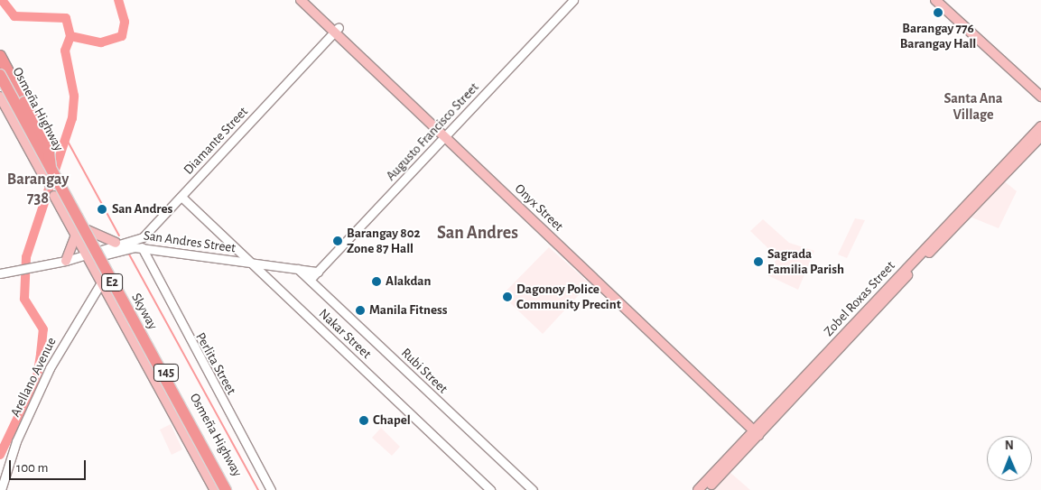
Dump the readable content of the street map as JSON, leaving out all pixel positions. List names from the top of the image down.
{
  "streets": {
    "highway": ["E2", "Skyway"],
    "main road": [
      "Osmeña Highway",
      "Onyx Street",
      "Zobel Roxas Street",
      "145"
    ],
    "street": [
      "Augusto Francisco Street",
      "Diamante Street",
      "San Andres Street",
      "Nakar Street",
      "Perlita Street",
      "Rubi Street",
      "Arellano Avenue"
    ]
  },
  "crossings": [
    ["Osmeña Highway", "Diamante Street"],
    ["Osmeña Highway", "San Andres Street"],
    ["Osmeña Highway", "Skyway"],
    ["Osmeña Highway", "Arellano Avenue"],
    ["Augusto Francisco Street", "Onyx Street"],
    ["Augusto Francisco Street", "San Andres Street"],
    ["Augusto Francisco Street", "Rubi Street"],
    ["Diamante Street", "Onyx Street"],
    ["Diamante Street", "San Andres Street"],
    ["Diamante Street", "Nakar Street"],
    ["Onyx Street", "Zobel Roxas Street"],
    ["San Andres Street", "Nakar Street"],
    ["San Andres Street", "Perlita Street"],
    ["San Andres Street", "Rubi Street"]
  ],
  "districts": ["Santa Ana Village", "Barangay 738", "San Andres"],
  "places": [
    "Barangay 776 Barangay Hall",
    "San Andres",
    "Barangay 802 Zone 87 Hall",
    "Sagrada Familia Parish",
    "Alakdan",
    "Dagonoy Police Community Precint",
    "Manila Fitness",
    "Chapel"
  ],
  "scale_bar": "100 m",
  "north": "top"
}
